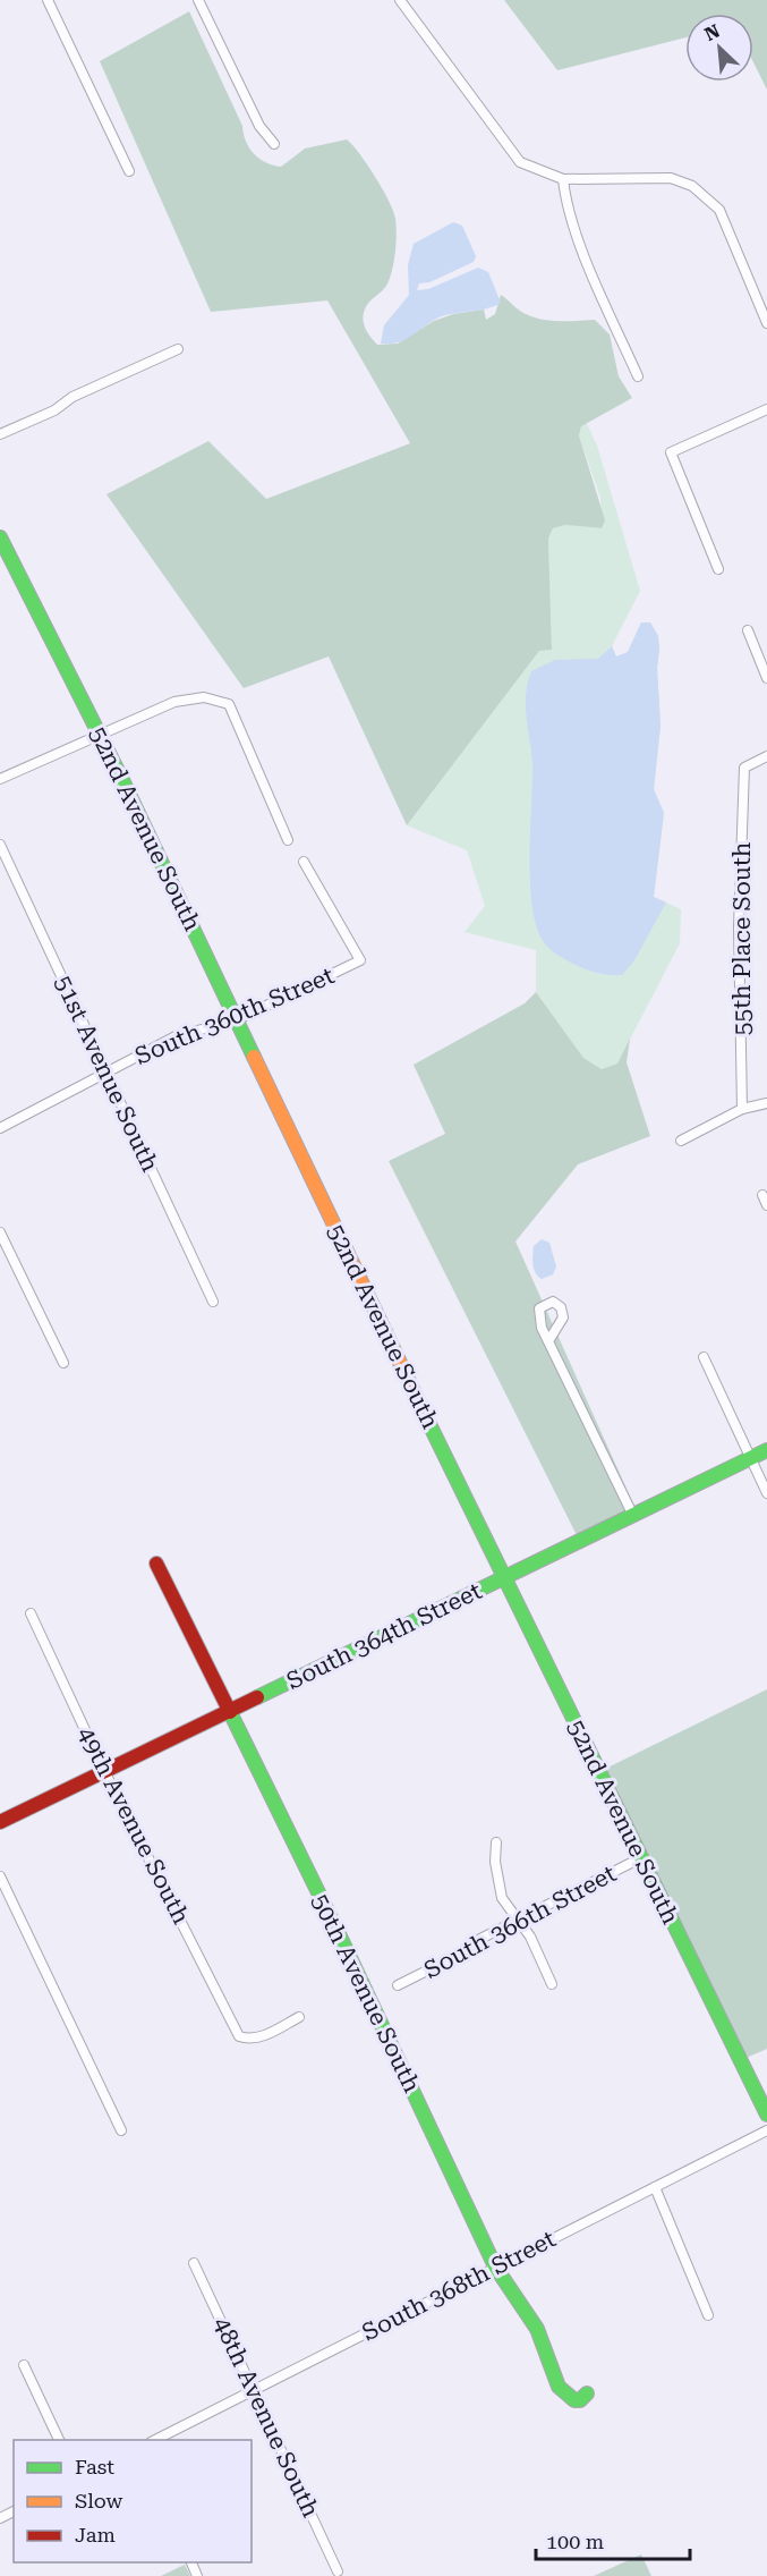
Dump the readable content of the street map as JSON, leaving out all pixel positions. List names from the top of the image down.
{
  "streets": {
    "street": [
      "52nd Avenue South",
      "55th Place South",
      "South 360th Street",
      "51st Avenue South",
      "South 364th Street",
      "49th Avenue South",
      "South 366th Street",
      "50th Avenue South",
      "South 368th Street",
      "48th Avenue South"
    ]
  },
  "crossings": [
    ["52nd Avenue South", "South 360th Street"],
    ["52nd Avenue South", "South 364th Street"],
    ["52nd Avenue South", "South 366th Street"],
    ["South 360th Street", "51st Avenue South"],
    ["South 364th Street", "49th Avenue South"],
    ["South 364th Street", "50th Avenue South"],
    ["50th Avenue South", "South 368th Street"],
    ["South 368th Street", "48th Avenue South"]
  ],
  "legend": ["Fast", "Slow", "Jam"],
  "scale_bar": "100 m",
  "north": "top left"
}
